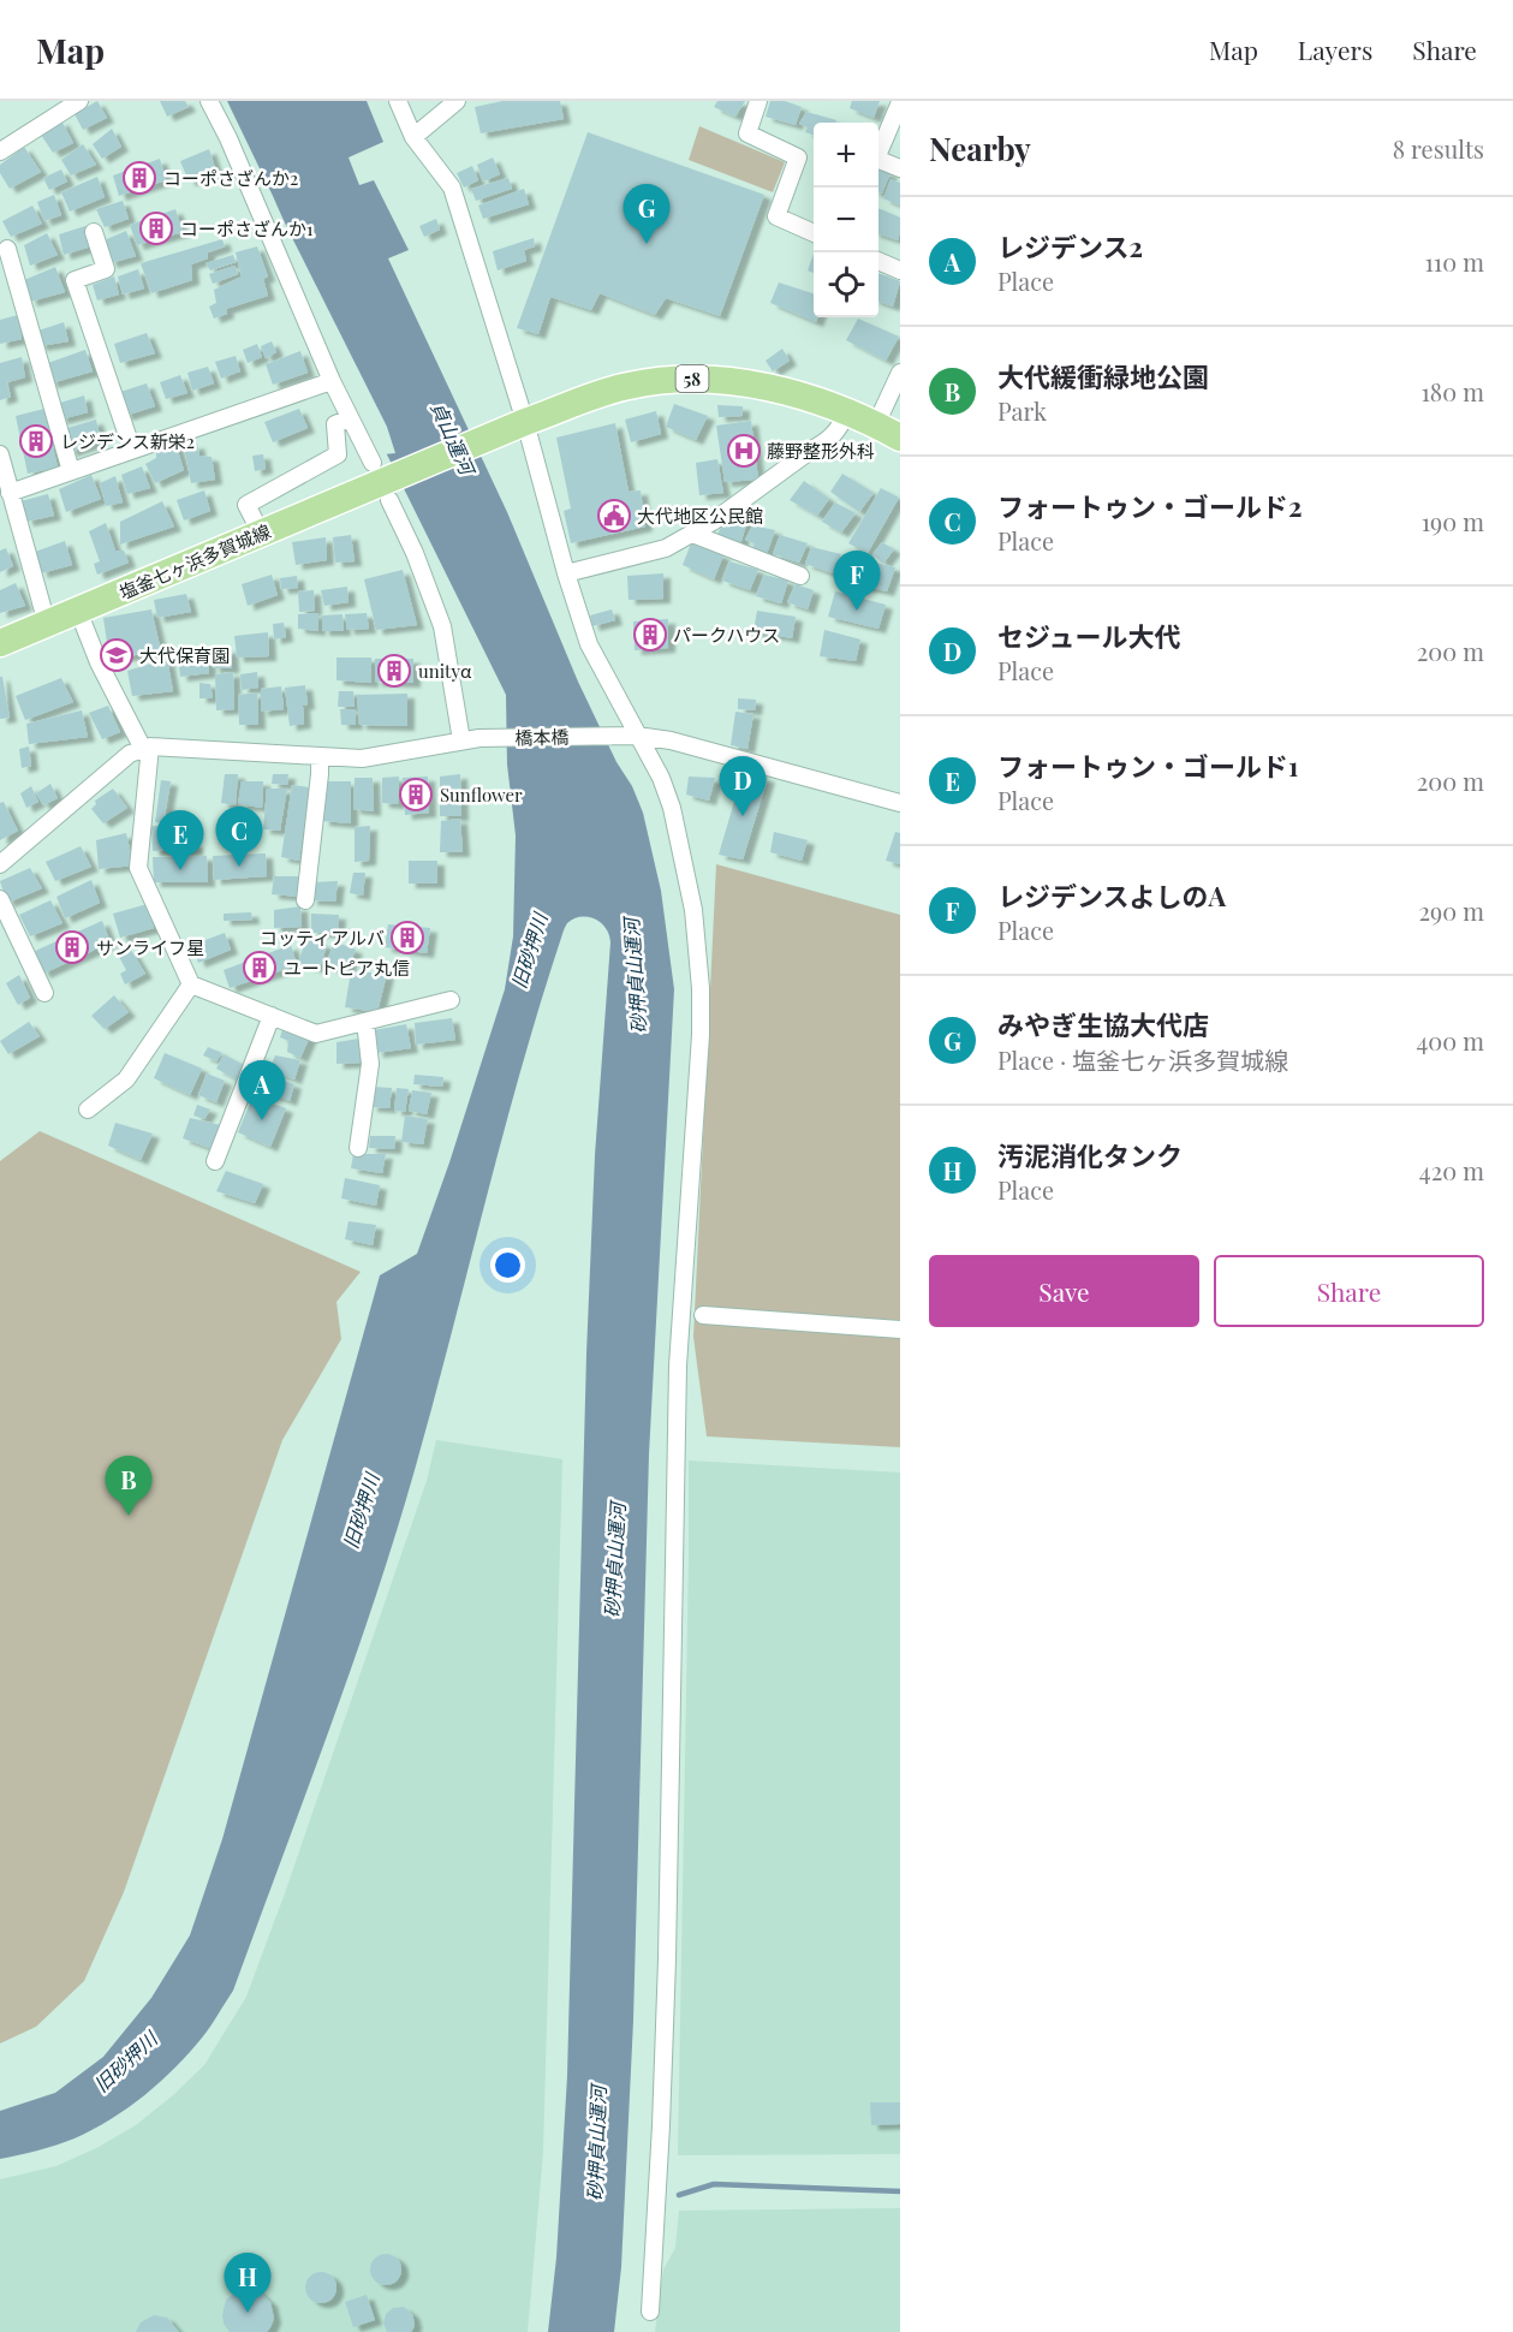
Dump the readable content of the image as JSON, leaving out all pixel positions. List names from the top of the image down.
{
  "streets": {
    "main road": ["58", "塩釜七ヶ浜多賀城線"],
    "street": ["橋本橋"]
  },
  "crossings": [
    ["58", "塩釜七ヶ浜多賀城線"]
  ],
  "water": ["貞山運河", "旧砂押川", "砂押貞山運河"],
  "places": {
    "building": [
      "コーポさざんか2",
      "コーポさざんか1",
      "レジデンス新栄2",
      "パークハウス",
      "unityα",
      "Sunflower",
      "コッティアルバ",
      "サンライフ星",
      "ユートピア丸信"
    ],
    "hospital": ["藤野整形外科"],
    "public building": ["大代地区公民館"],
    "school or university": ["大代保育園"]
  },
  "page": {
    "header": "Map",
    "nav": ["Map", "Layers", "Share"],
    "heading": ["Nearby", "8 results"],
    "map_buttons": ["+", "−"],
    "pins": [
      "G",
      "F",
      "D",
      "C",
      "E",
      "A",
      "B",
      "H"
    ],
    "list": [
      {
        "mark": "A",
        "name": "レジデンス2",
        "note": "Place",
        "value": "110 m"
      },
      {
        "mark": "B",
        "name": "大代緩衝緑地公園",
        "note": "Park",
        "value": "180 m"
      },
      {
        "mark": "C",
        "name": "フォートゥン・ゴールド2",
        "note": "Place",
        "value": "190 m"
      },
      {
        "mark": "D",
        "name": "セジュール大代",
        "note": "Place",
        "value": "200 m"
      },
      {
        "mark": "E",
        "name": "フォートゥン・ゴールド1",
        "note": "Place",
        "value": "200 m"
      },
      {
        "mark": "F",
        "name": "レジデンスよしのA",
        "note": "Place",
        "value": "290 m"
      },
      {
        "mark": "G",
        "name": "みやぎ生協大代店",
        "note": "Place · 塩釜七ヶ浜多賀城線",
        "value": "400 m"
      },
      {
        "mark": "H",
        "name": "汚泥消化タンク",
        "note": "Place",
        "value": "420 m"
      }
    ],
    "buttons": ["Save", "Share"]
  }
}
